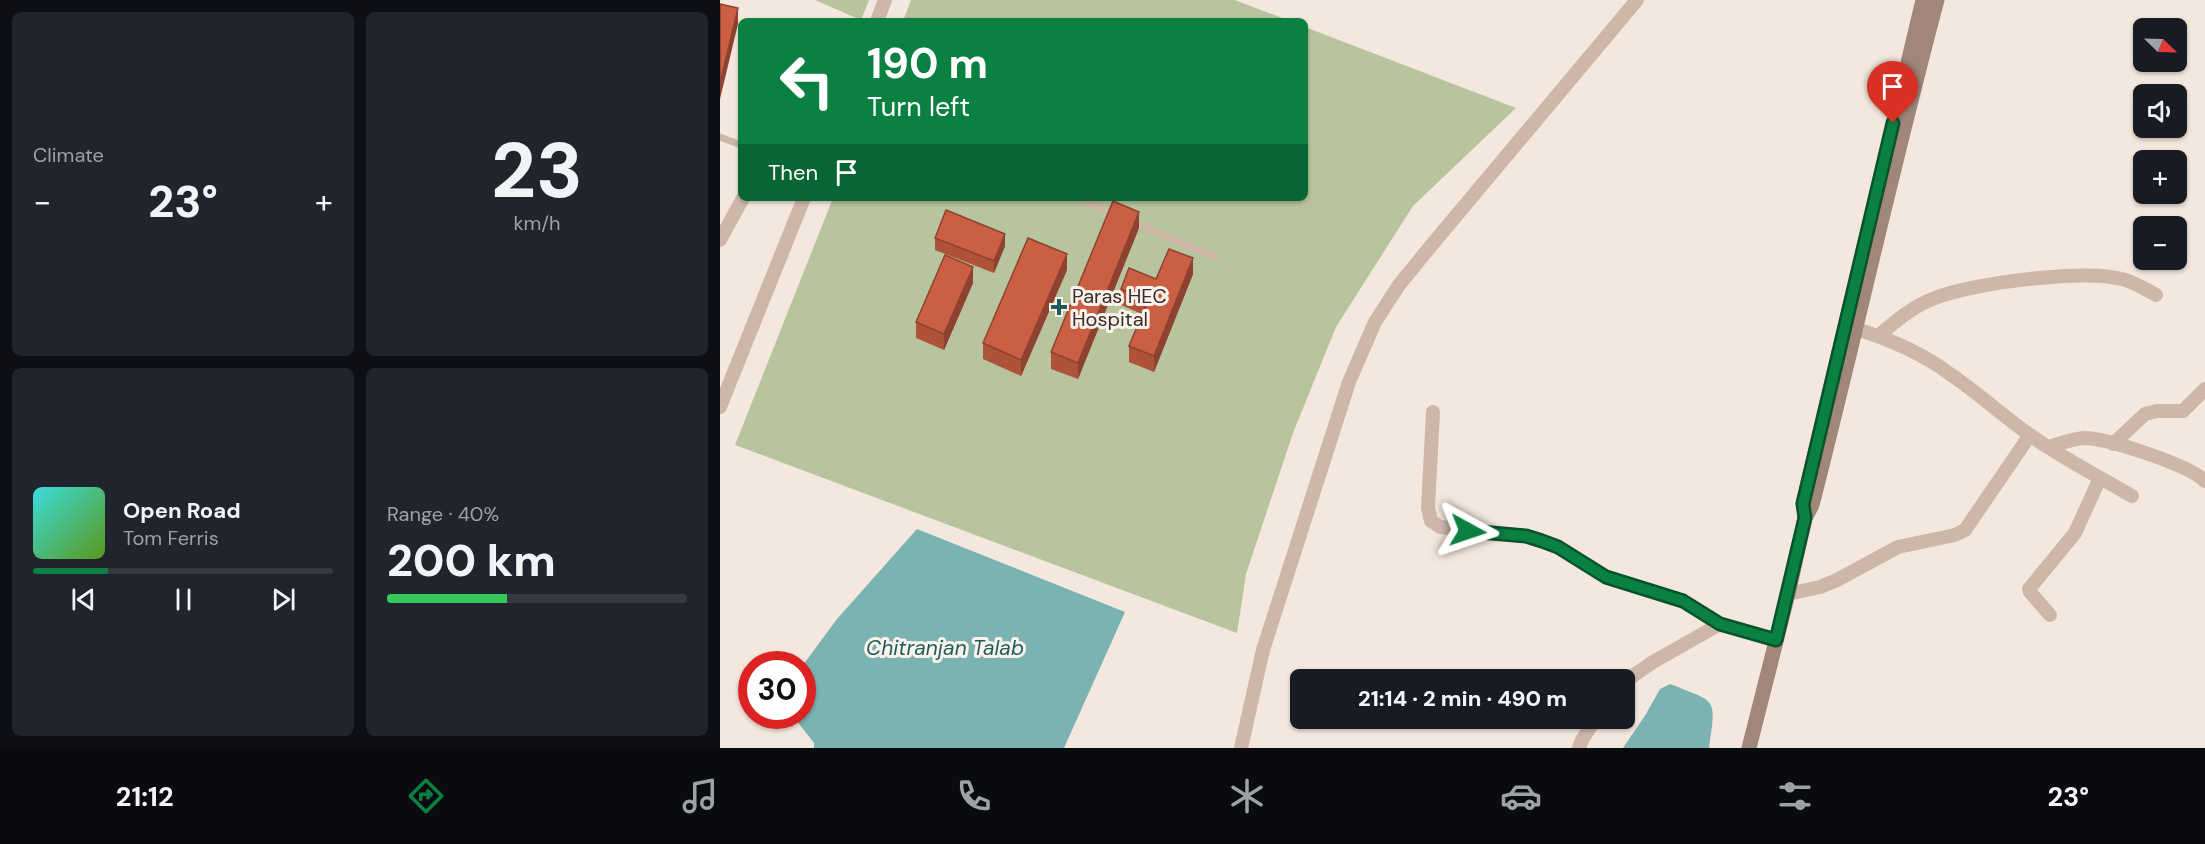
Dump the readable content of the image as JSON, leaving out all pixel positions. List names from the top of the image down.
{
  "water": ["Chitranjan Talab"],
  "places": {
    "health": ["Paras HEC Hospital"]
  },
  "north": "bottom right",
  "page": {
    "tile": [
      "Climate",
      ["23", "km/h"],
      ["Range · 40%", "200 km"]
    ],
    "map_buttons": ["+", "−"],
    "turn": ["190 m", "Turn left"],
    "then": "Then",
    "heat": ["−", "23°", "+"],
    "song": ["Open Road", "Tom Ferris"],
    "limit": "30",
    "trip": "21:14 · 2 min · 490 m",
    "tabs": ["21:12", "23°"]
  }
}
